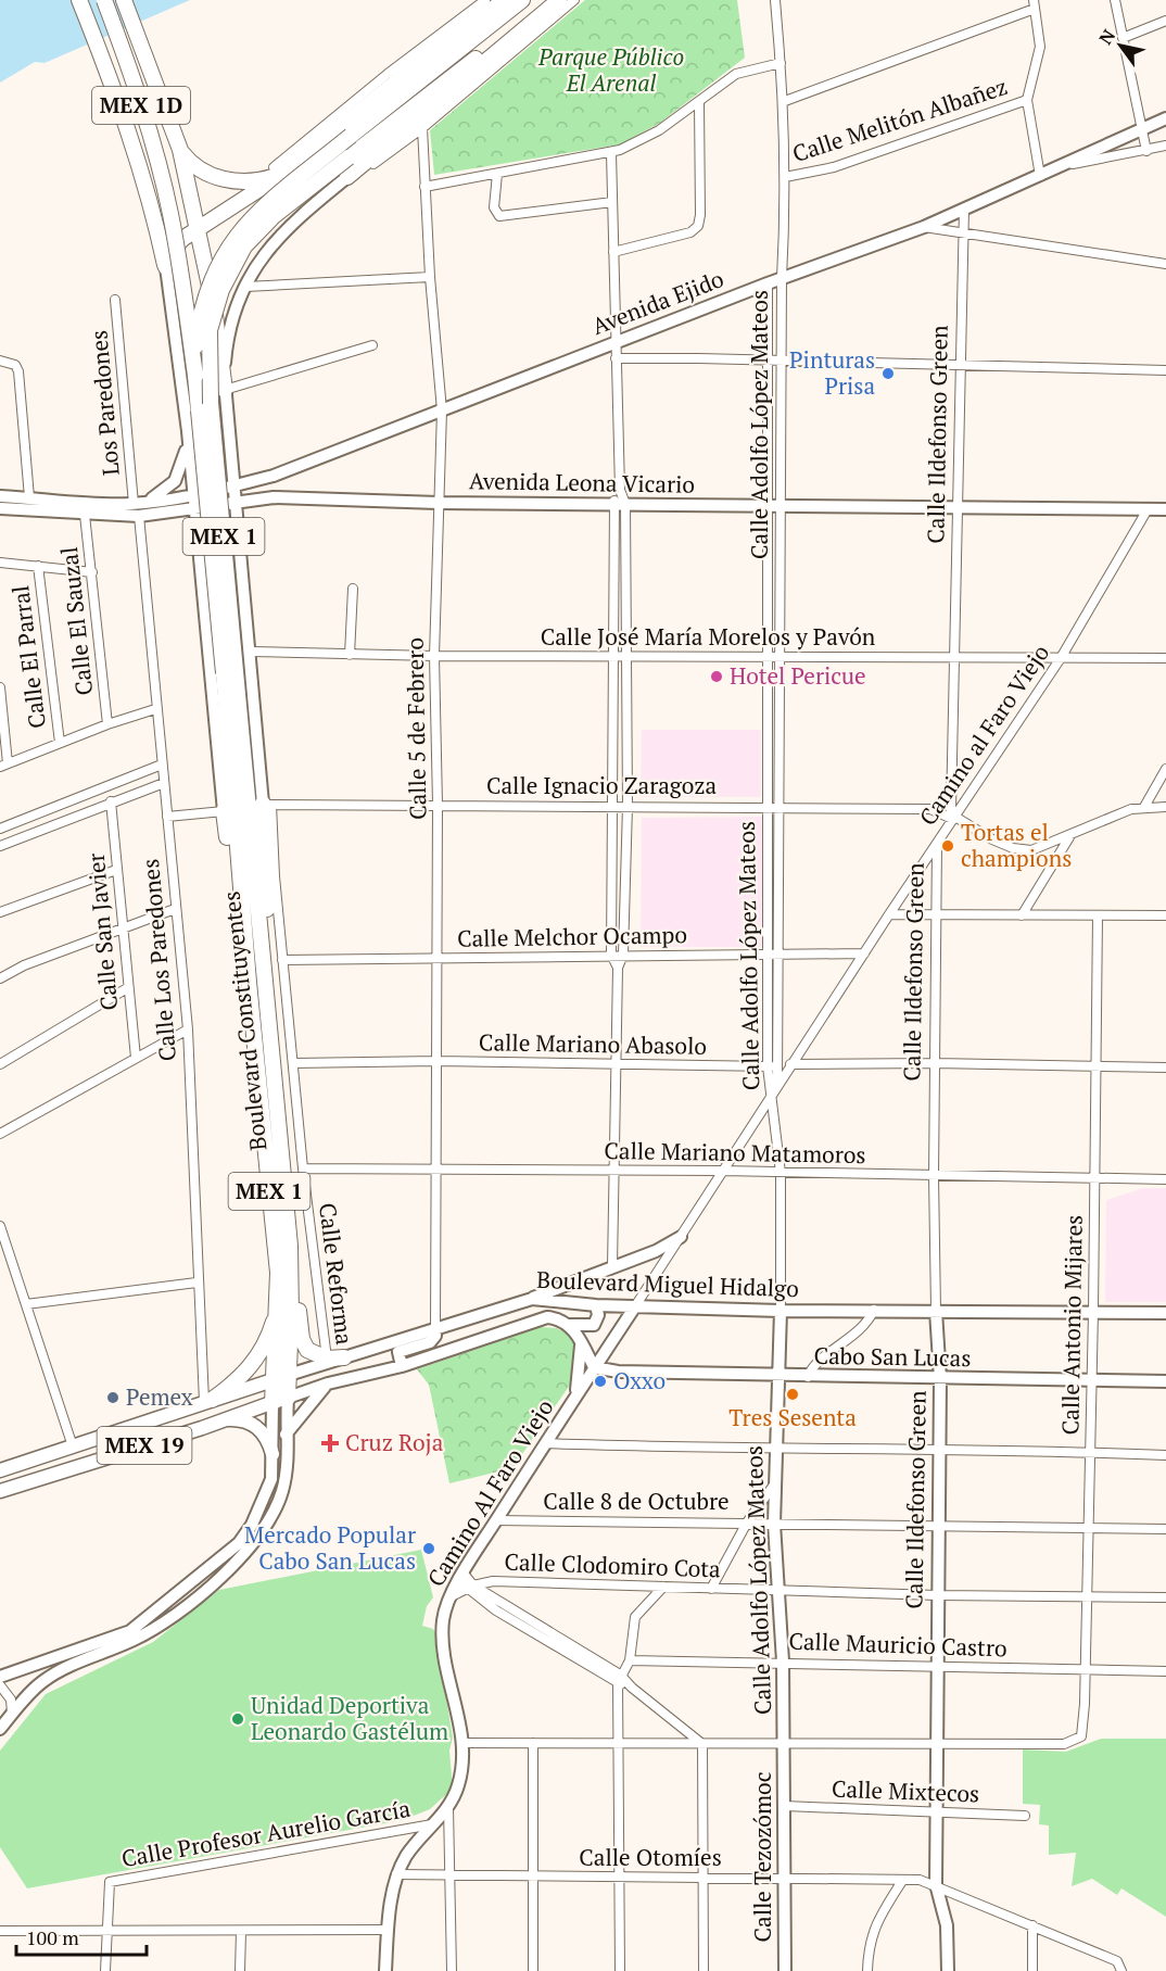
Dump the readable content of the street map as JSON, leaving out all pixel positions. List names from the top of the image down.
{
  "streets": {
    "highway": ["MEX 1D", "MEX 1", "Boulevard Constituyentes"],
    "main road": ["Boulevard Miguel Hidalgo", "MEX 19"],
    "street": [
      "Calle Melitón Albañez",
      "Avenida Ejido",
      "Los Paredones",
      "Calle Adolfo López Mateos",
      "Calle Ildefonso Green",
      "Avenida Leona Vicario",
      "Calle El Sauzal",
      "Calle José María Morelos y Pavón",
      "Calle El Parral",
      "Calle 5 de Febrero",
      "Camino al Faro Viejo",
      "Calle Ignacio Zaragoza",
      "Calle San Javier",
      "Calle Melchor Ocampo",
      "Calle Los Paredones",
      "Calle Mariano Abasolo",
      "Calle Mariano Matamoros",
      "Calle Reforma",
      "Calle Antonio Mijares",
      "Cabo San Lucas",
      "Camino Al Faro Viejo",
      "Calle 8 de Octubre",
      "Calle Clodomiro Cota",
      "Calle Mauricio Castro",
      "Calle Mixtecos",
      "Calle Profesor Aurelio García",
      "Calle Tezozómoc",
      "Calle Otomíes"
    ]
  },
  "crossings": [
    ["MEX 1D", "MEX 1"],
    ["MEX 1D", "Boulevard Constituyentes"],
    ["Calle Melitón Albañez", "Calle Adolfo López Mateos"],
    ["Avenida Ejido", "Calle Adolfo López Mateos"],
    ["Avenida Ejido", "Calle Ildefonso Green"],
    ["Avenida Ejido", "Calle 5 de Febrero"],
    ["Avenida Ejido", "Boulevard Constituyentes"],
    ["Calle Adolfo López Mateos", "Avenida Leona Vicario"],
    ["Calle Adolfo López Mateos", "Calle José María Morelos y Pavón"],
    ["Calle Adolfo López Mateos", "Camino al Faro Viejo"],
    ["Calle Adolfo López Mateos", "Calle Ignacio Zaragoza"],
    ["Calle Adolfo López Mateos", "Calle Melchor Ocampo"],
    ["Calle Adolfo López Mateos", "Calle Mariano Abasolo"],
    ["Calle Adolfo López Mateos", "Calle Mariano Matamoros"],
    ["Calle Adolfo López Mateos", "Boulevard Miguel Hidalgo"],
    ["Calle Adolfo López Mateos", "Cabo San Lucas"],
    ["Calle Adolfo López Mateos", "Calle 8 de Octubre"],
    ["Calle Adolfo López Mateos", "Calle Clodomiro Cota"],
    ["Calle Adolfo López Mateos", "Calle Mauricio Castro"],
    ["Calle Adolfo López Mateos", "Calle Tezozómoc"],
    ["Calle Ildefonso Green", "Avenida Leona Vicario"],
    ["Calle Ildefonso Green", "Calle José María Morelos y Pavón"],
    ["Calle Ildefonso Green", "Camino al Faro Viejo"],
    ["Calle Ildefonso Green", "Calle Ignacio Zaragoza"],
    ["Calle Ildefonso Green", "Calle Mariano Abasolo"],
    ["Calle Ildefonso Green", "Calle Mariano Matamoros"],
    ["Calle Ildefonso Green", "Boulevard Miguel Hidalgo"],
    ["Calle Ildefonso Green", "Calle Antonio Mijares"],
    ["Calle Ildefonso Green", "Cabo San Lucas"],
    ["Calle Ildefonso Green", "Calle 8 de Octubre"],
    ["Calle Ildefonso Green", "Calle Clodomiro Cota"],
    ["Calle Ildefonso Green", "Calle Mauricio Castro"],
    ["Calle Ildefonso Green", "Calle Mixtecos"],
    ["Calle Ildefonso Green", "Calle Otomíes"],
    ["Avenida Leona Vicario", "Calle El Sauzal"],
    ["Avenida Leona Vicario", "Calle 5 de Febrero"],
    ["Avenida Leona Vicario", "Camino al Faro Viejo"],
    ["Avenida Leona Vicario", "Calle Los Paredones"],
    ["Avenida Leona Vicario", "Boulevard Constituyentes"],
    ["MEX 1", "Boulevard Constituyentes"],
    ["Calle José María Morelos y Pavón", "Calle 5 de Febrero"],
    ["Calle José María Morelos y Pavón", "Camino al Faro Viejo"],
    ["Calle José María Morelos y Pavón", "Boulevard Constituyentes"],
    ["Calle 5 de Febrero", "Calle Ignacio Zaragoza"],
    ["Calle 5 de Febrero", "Calle Melchor Ocampo"],
    ["Calle 5 de Febrero", "Calle Mariano Abasolo"],
    ["Calle 5 de Febrero", "Calle Mariano Matamoros"],
    ["Calle 5 de Febrero", "Boulevard Miguel Hidalgo"],
    ["Camino al Faro Viejo", "Calle Ignacio Zaragoza"],
    ["Camino al Faro Viejo", "Calle Melchor Ocampo"],
    ["Camino al Faro Viejo", "Calle Mariano Abasolo"],
    ["Camino al Faro Viejo", "Calle Mariano Matamoros"],
    ["Camino al Faro Viejo", "Boulevard Miguel Hidalgo"],
    ["Camino al Faro Viejo", "Camino Al Faro Viejo"],
    ["Calle Ignacio Zaragoza", "Boulevard Constituyentes"],
    ["Calle Ignacio Zaragoza", "Calle Reforma"],
    ["Calle Melchor Ocampo", "Calle Reforma"],
    ["Calle Los Paredones", "Boulevard Miguel Hidalgo"],
    ["Boulevard Constituyentes", "Calle Reforma"],
    ["Boulevard Constituyentes", "Boulevard Miguel Hidalgo"],
    ["Calle Mariano Abasolo", "Calle Reforma"],
    ["Calle Mariano Abasolo", "Calle Antonio Mijares"],
    ["Calle Mariano Matamoros", "Calle Reforma"],
    ["Calle Mariano Matamoros", "Calle Antonio Mijares"],
    ["Boulevard Miguel Hidalgo", "Calle Antonio Mijares"],
    ["Boulevard Miguel Hidalgo", "Cabo San Lucas"],
    ["Boulevard Miguel Hidalgo", "Camino Al Faro Viejo"],
    ["Calle Antonio Mijares", "Cabo San Lucas"],
    ["Calle Antonio Mijares", "Calle 8 de Octubre"],
    ["Calle Antonio Mijares", "Calle Clodomiro Cota"],
    ["Calle Antonio Mijares", "Calle Mauricio Castro"],
    ["Cabo San Lucas", "Camino Al Faro Viejo"],
    ["Camino Al Faro Viejo", "Calle 8 de Octubre"],
    ["Camino Al Faro Viejo", "Calle Clodomiro Cota"],
    ["Camino Al Faro Viejo", "Calle Profesor Aurelio García"],
    ["Camino Al Faro Viejo", "Calle Otomíes"],
    ["Calle Mixtecos", "Calle Tezozómoc"],
    ["Calle Tezozómoc", "Calle Otomíes"]
  ],
  "parks": ["Parque Público El Arenal"],
  "places": {
    "other": [
      "Pinturas Prisa",
      "Hotel Pericue",
      "Tortas el champions",
      "Oxxo",
      "Tres Sesenta",
      "Pemex",
      "Mercado Popular Cabo San Lucas",
      "Unidad Deportiva Leonardo Gastélum"
    ],
    "health": ["Cruz Roja"]
  },
  "scale_bar": "100 m",
  "north": "top left"
}
